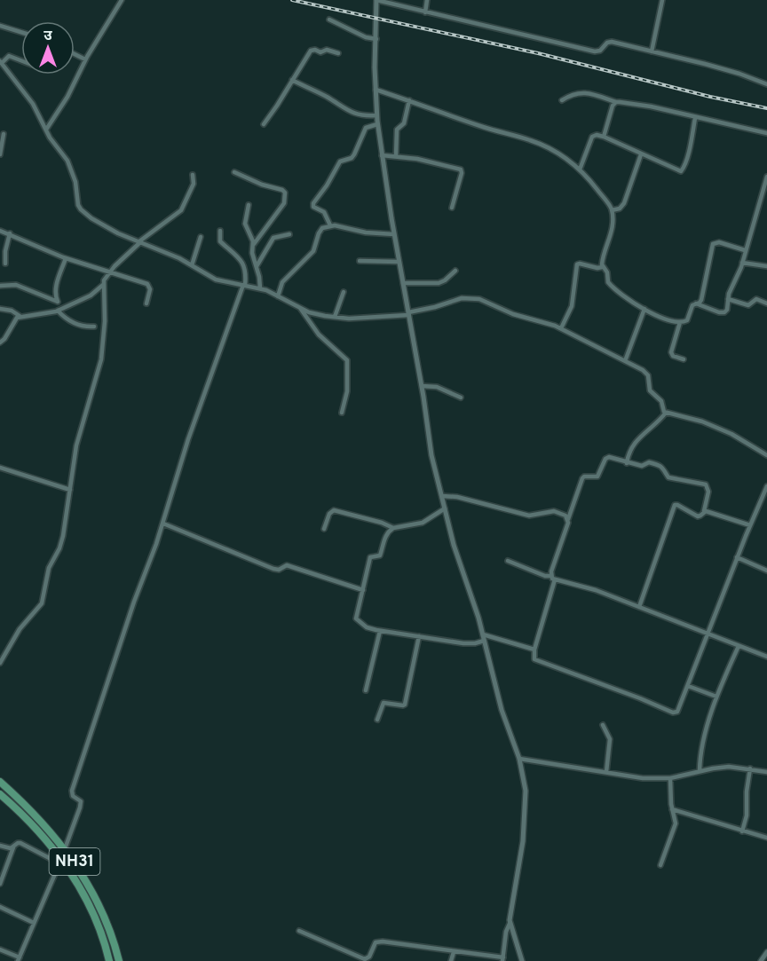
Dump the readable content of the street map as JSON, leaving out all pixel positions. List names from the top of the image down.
{
  "streets": {
    "highway": ["NH31"]
  },
  "north": "top"
}
